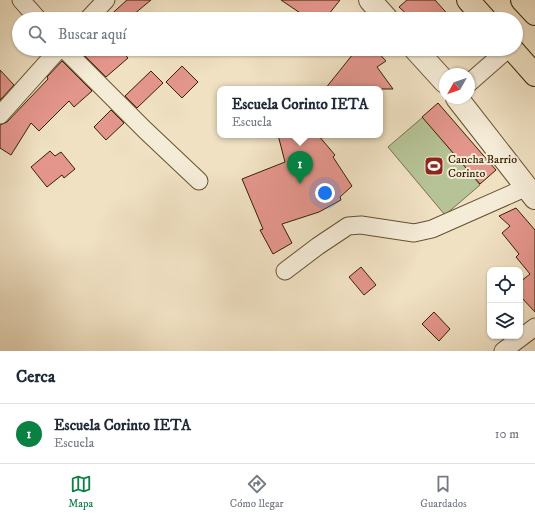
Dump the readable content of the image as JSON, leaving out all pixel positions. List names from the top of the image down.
{
  "places": {
    "sports": ["Cancha Barrio Corinto"]
  },
  "north": "bottom left",
  "page": {
    "search": "Buscar aquí",
    "popup": ["Escuela Corinto IETA", "Escuela"],
    "pins": "1",
    "heading": "Cerca",
    "list": [
      {
        "mark": "1",
        "name": "Escuela Corinto IETA",
        "note": "Escuela",
        "value": "10 m"
      }
    ],
    "nav": ["Mapa", "Cómo llegar", "Guardados"]
  }
}
